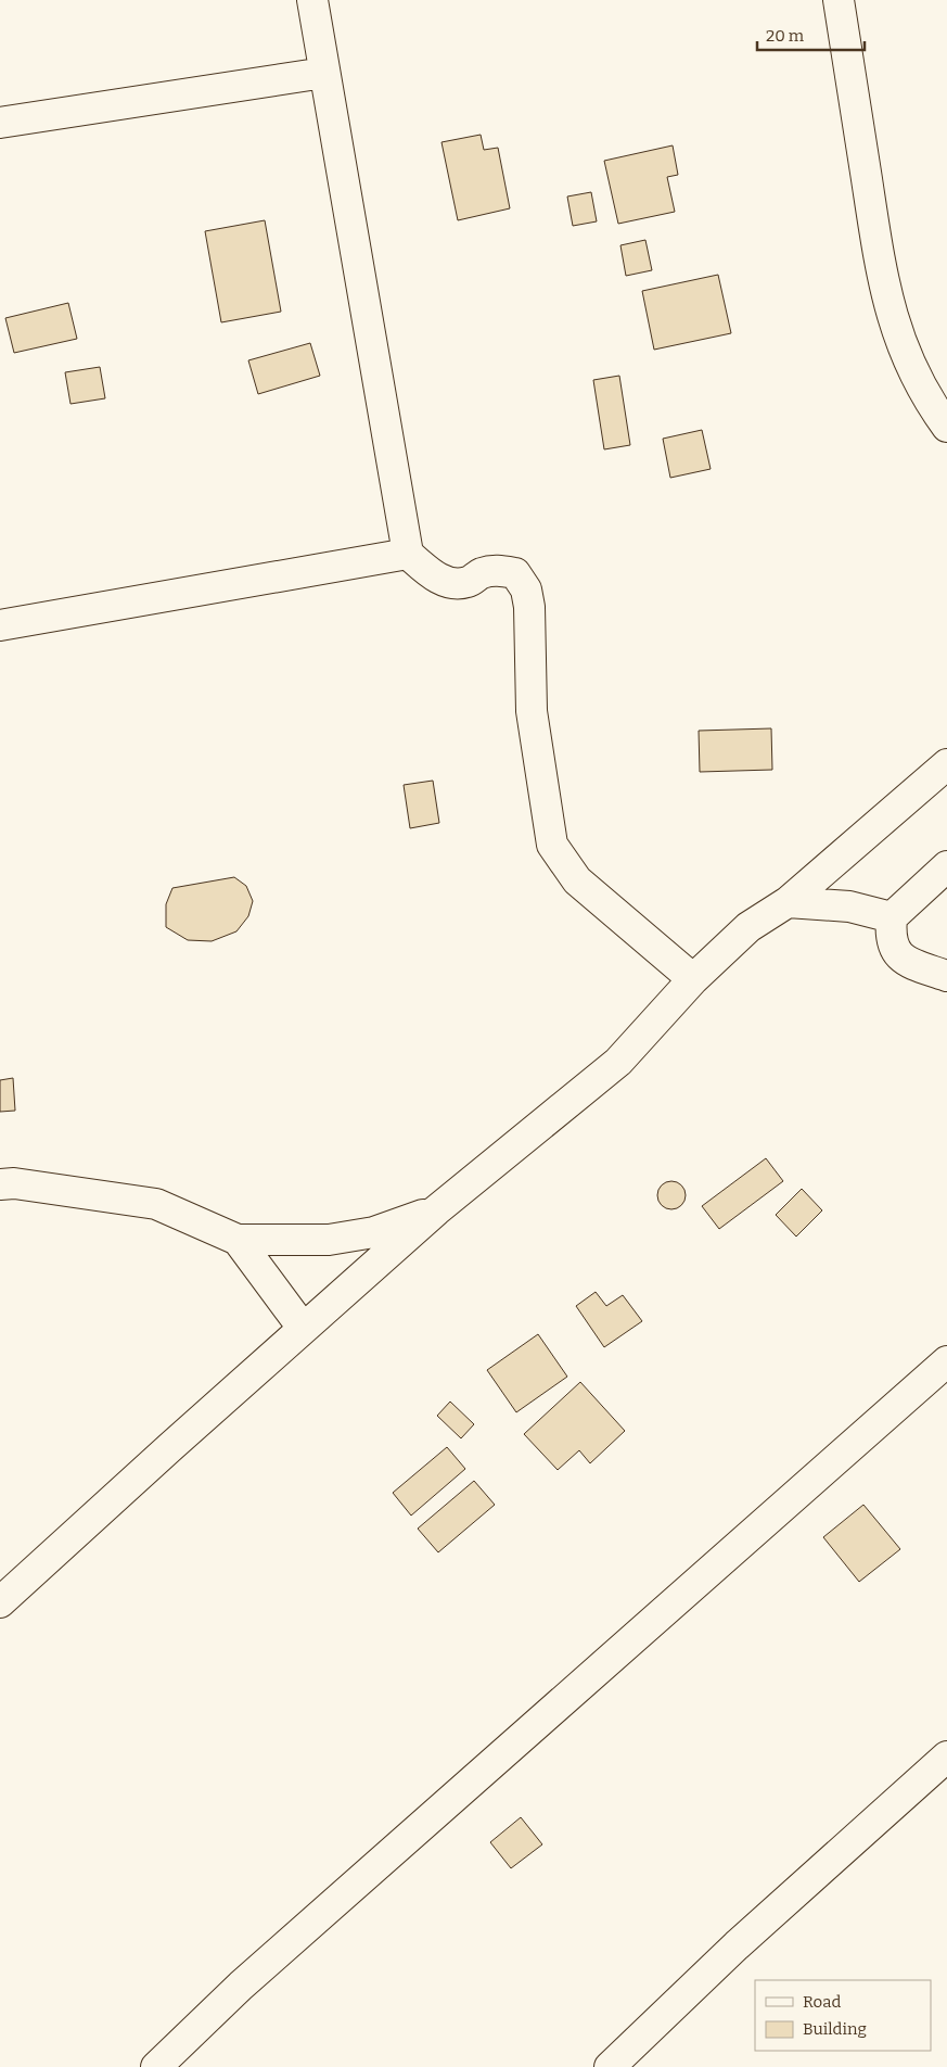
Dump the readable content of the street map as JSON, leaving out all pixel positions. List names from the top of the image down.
{
  "legend": ["Road", "Building"],
  "scale_bar": "20 m"
}
